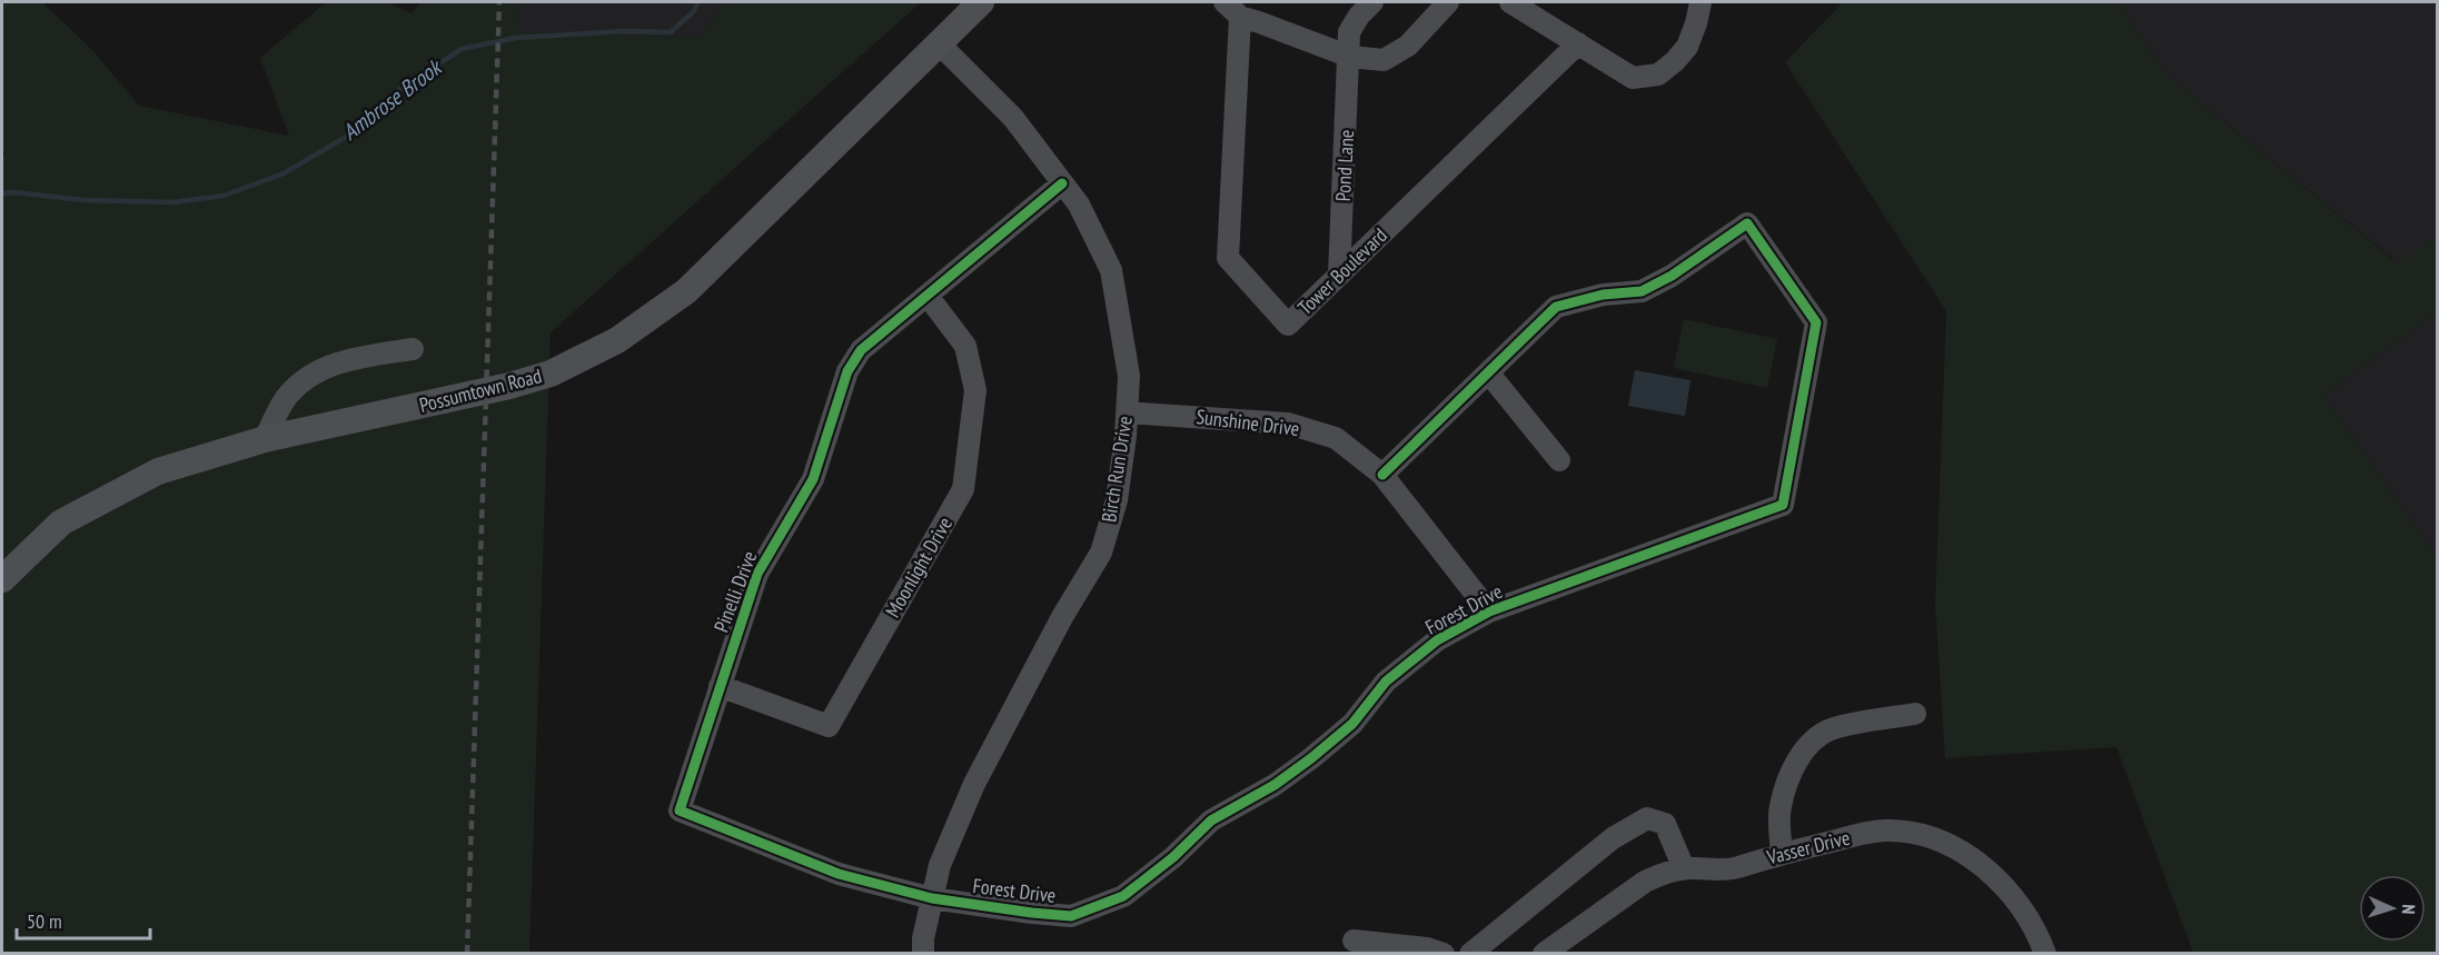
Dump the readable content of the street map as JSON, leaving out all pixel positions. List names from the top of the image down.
{
  "streets": {
    "main road": ["Possumtown Road"],
    "street": [
      "Pond Lane",
      "Tower Boulevard",
      "Sunshine Drive",
      "Birch Run Drive",
      "Moonlight Drive",
      "Pinelli Drive",
      "Forest Drive",
      "Vasser Drive"
    ]
  },
  "crossings": [
    ["Pond Lane", "Tower Boulevard"],
    ["Possumtown Road", "Birch Run Drive"],
    ["Sunshine Drive", "Birch Run Drive"],
    ["Sunshine Drive", "Forest Drive"],
    ["Birch Run Drive", "Pinelli Drive"],
    ["Birch Run Drive", "Forest Drive"],
    ["Moonlight Drive", "Pinelli Drive"],
    ["Pinelli Drive", "Forest Drive"]
  ],
  "water": ["Ambrose Brook"],
  "scale_bar": "50 m",
  "north": "right"
}
